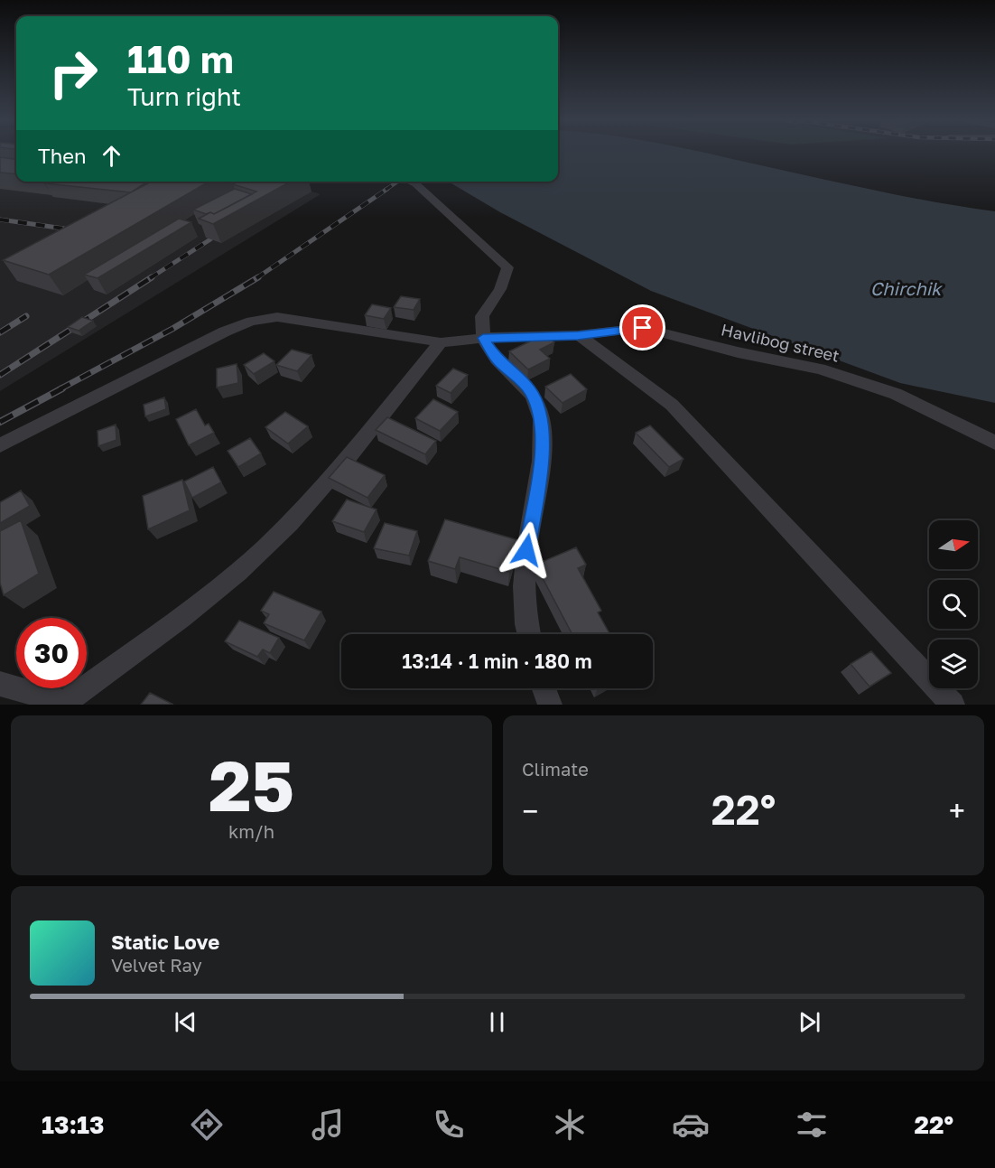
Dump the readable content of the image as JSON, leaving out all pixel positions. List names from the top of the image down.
{
  "streets": {
    "street": ["Hаvlibog street"]
  },
  "water": ["Chirchik"],
  "north": "right",
  "page": {
    "turn": ["110 m", "Turn right"],
    "then": "Then",
    "limit": "30",
    "trip": "13:14 · 1 min · 180 m",
    "tile": [
      ["25", "km/h"],
      "Climate"
    ],
    "heat": ["−", "22°", "+"],
    "song": ["Static Love", "Velvet Ray"],
    "tabs": ["13:13", "22°"]
  }
}
